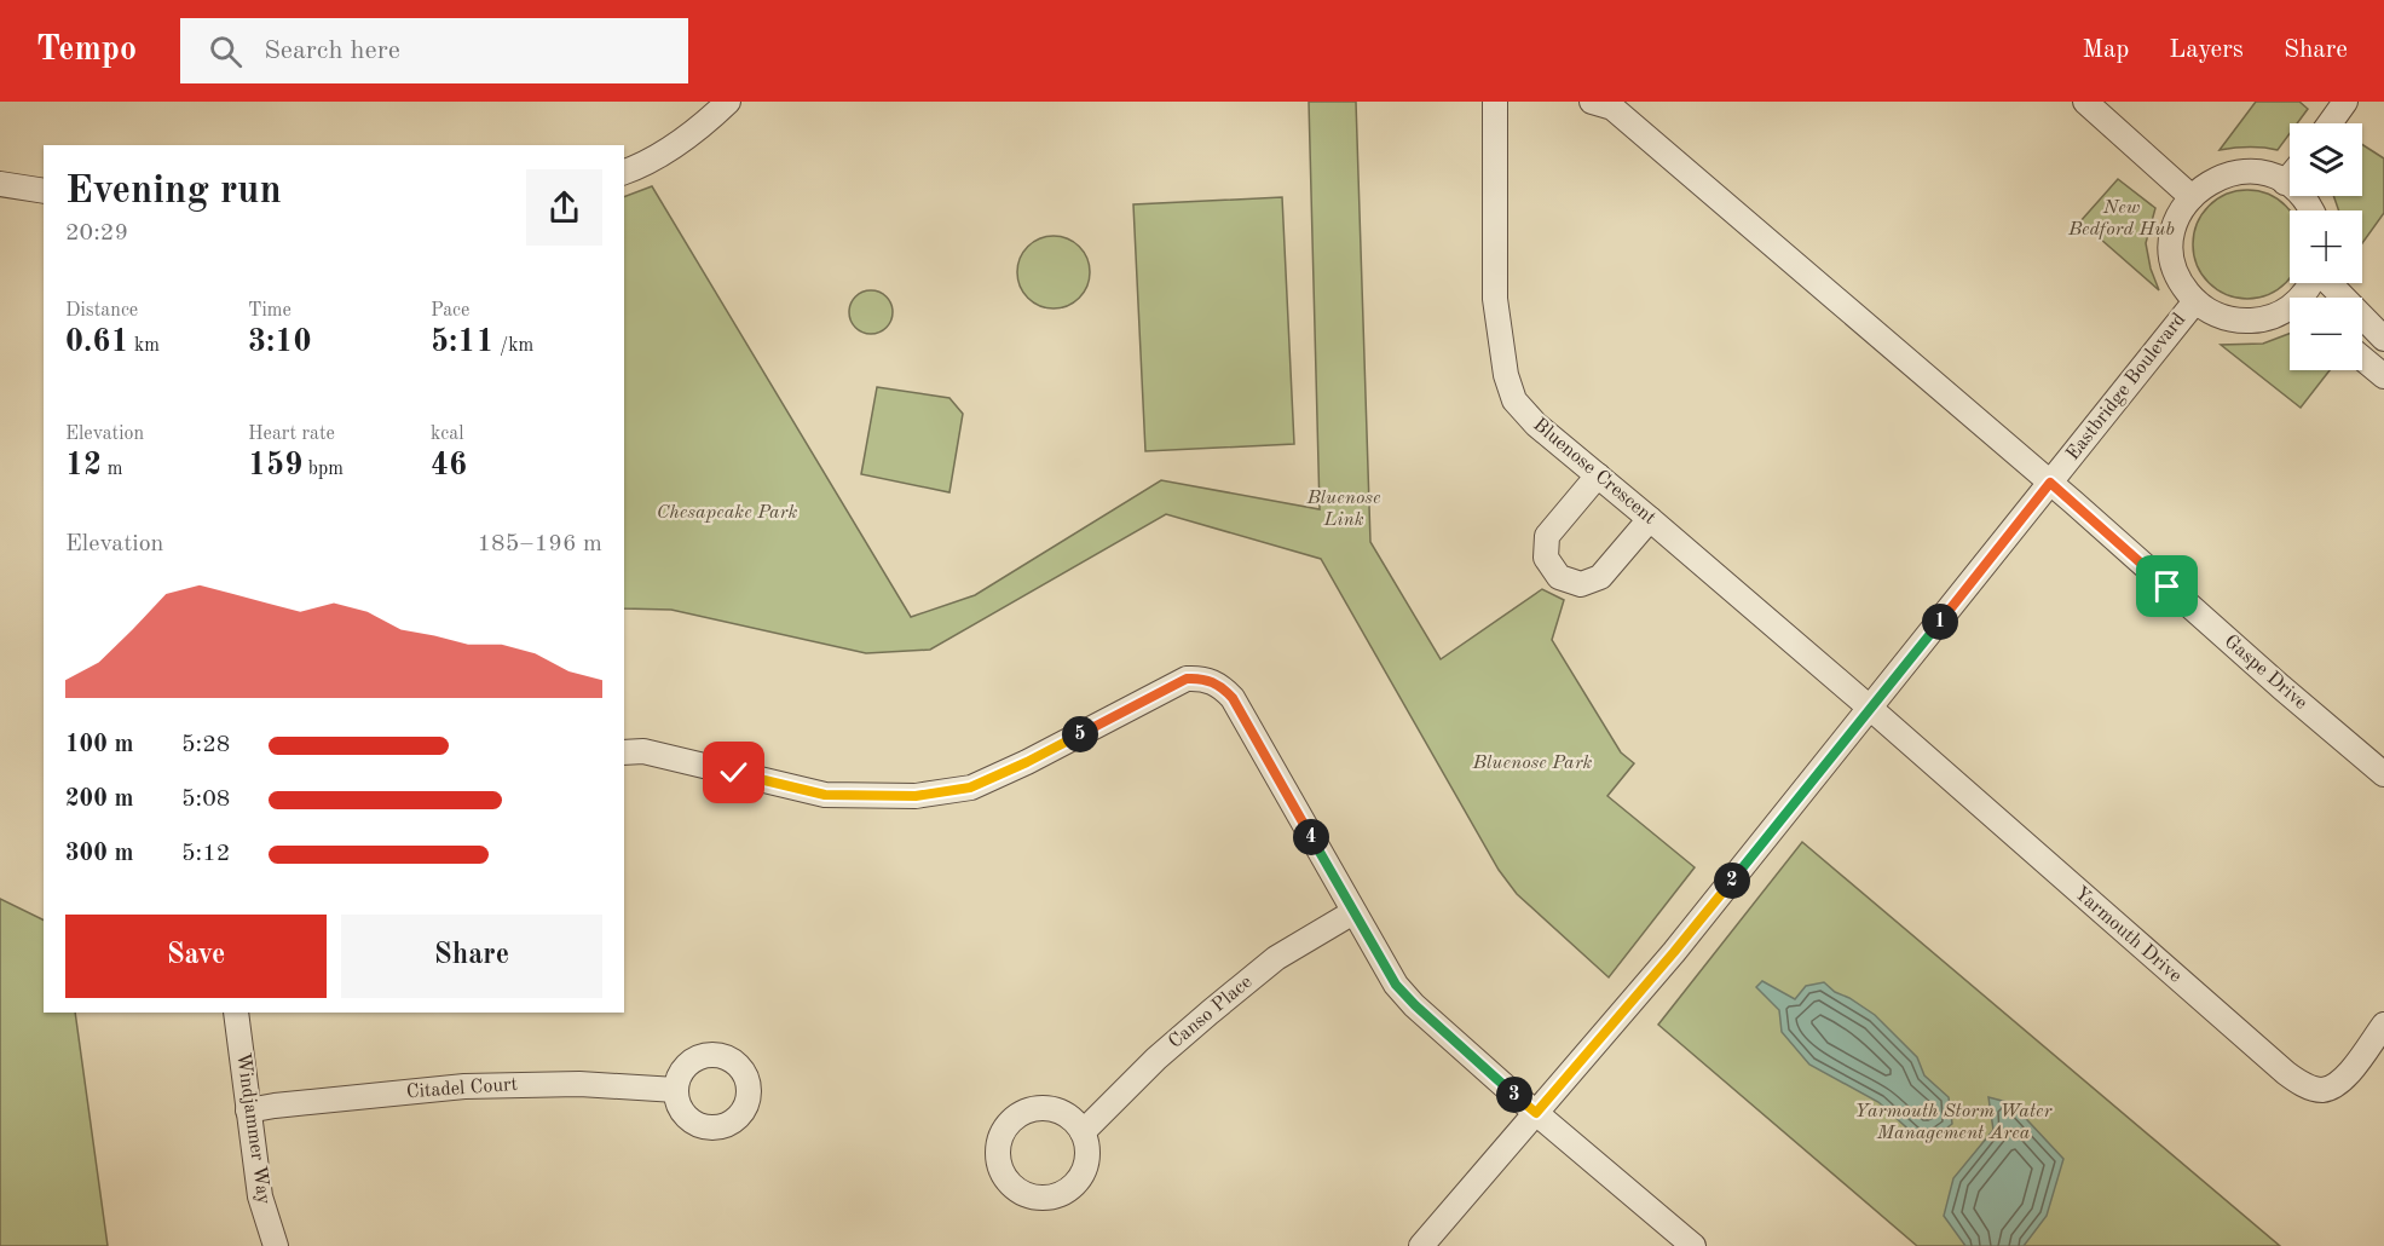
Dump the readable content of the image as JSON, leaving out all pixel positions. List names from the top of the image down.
{
  "streets": {
    "street": [
      "Eastbridge Boulevard",
      "Bluenose Crescent",
      "Gaspe Drive",
      "Yarmouth Drive",
      "Canso Place",
      "Citadel Court",
      "Windjammer Way"
    ]
  },
  "crossings": [
    ["Eastbridge Boulevard", "Bluenose Crescent"],
    ["Eastbridge Boulevard", "Gaspe Drive"],
    ["Eastbridge Boulevard", "Yarmouth Drive"],
    ["Bluenose Crescent", "Yarmouth Drive"],
    ["Citadel Court", "Windjammer Way"]
  ],
  "parks": [
    "New Bedford Hub",
    "Bluenose Link",
    "Chesapeake Park",
    "Bluenose Park",
    "Yarmouth Storm Water Management Area"
  ],
  "page": {
    "header": "Tempo",
    "search": "Search here",
    "nav": ["Map", "Layers", "Share"],
    "map_buttons": ["+", "−"],
    "heading": ["Evening run", "20:29"],
    "stats": [
      ["Distance", "0.61 km"],
      ["Time", "3:10"],
      ["Pace", "5:11 /km"],
      ["Elevation", "12 m"],
      ["Heart rate", "159 bpm"],
      ["kcal", "46"]
    ],
    "chart": ["Elevation", "185–196 m"],
    "pins": [
      "1",
      "5",
      "4",
      "2",
      "3"
    ],
    "list": [
      {
        "name": "100 m",
        "note": "5:28"
      },
      {
        "name": "200 m",
        "note": "5:08"
      },
      {
        "name": "300 m",
        "note": "5:12"
      }
    ],
    "buttons": ["Save", "Share"]
  }
}
